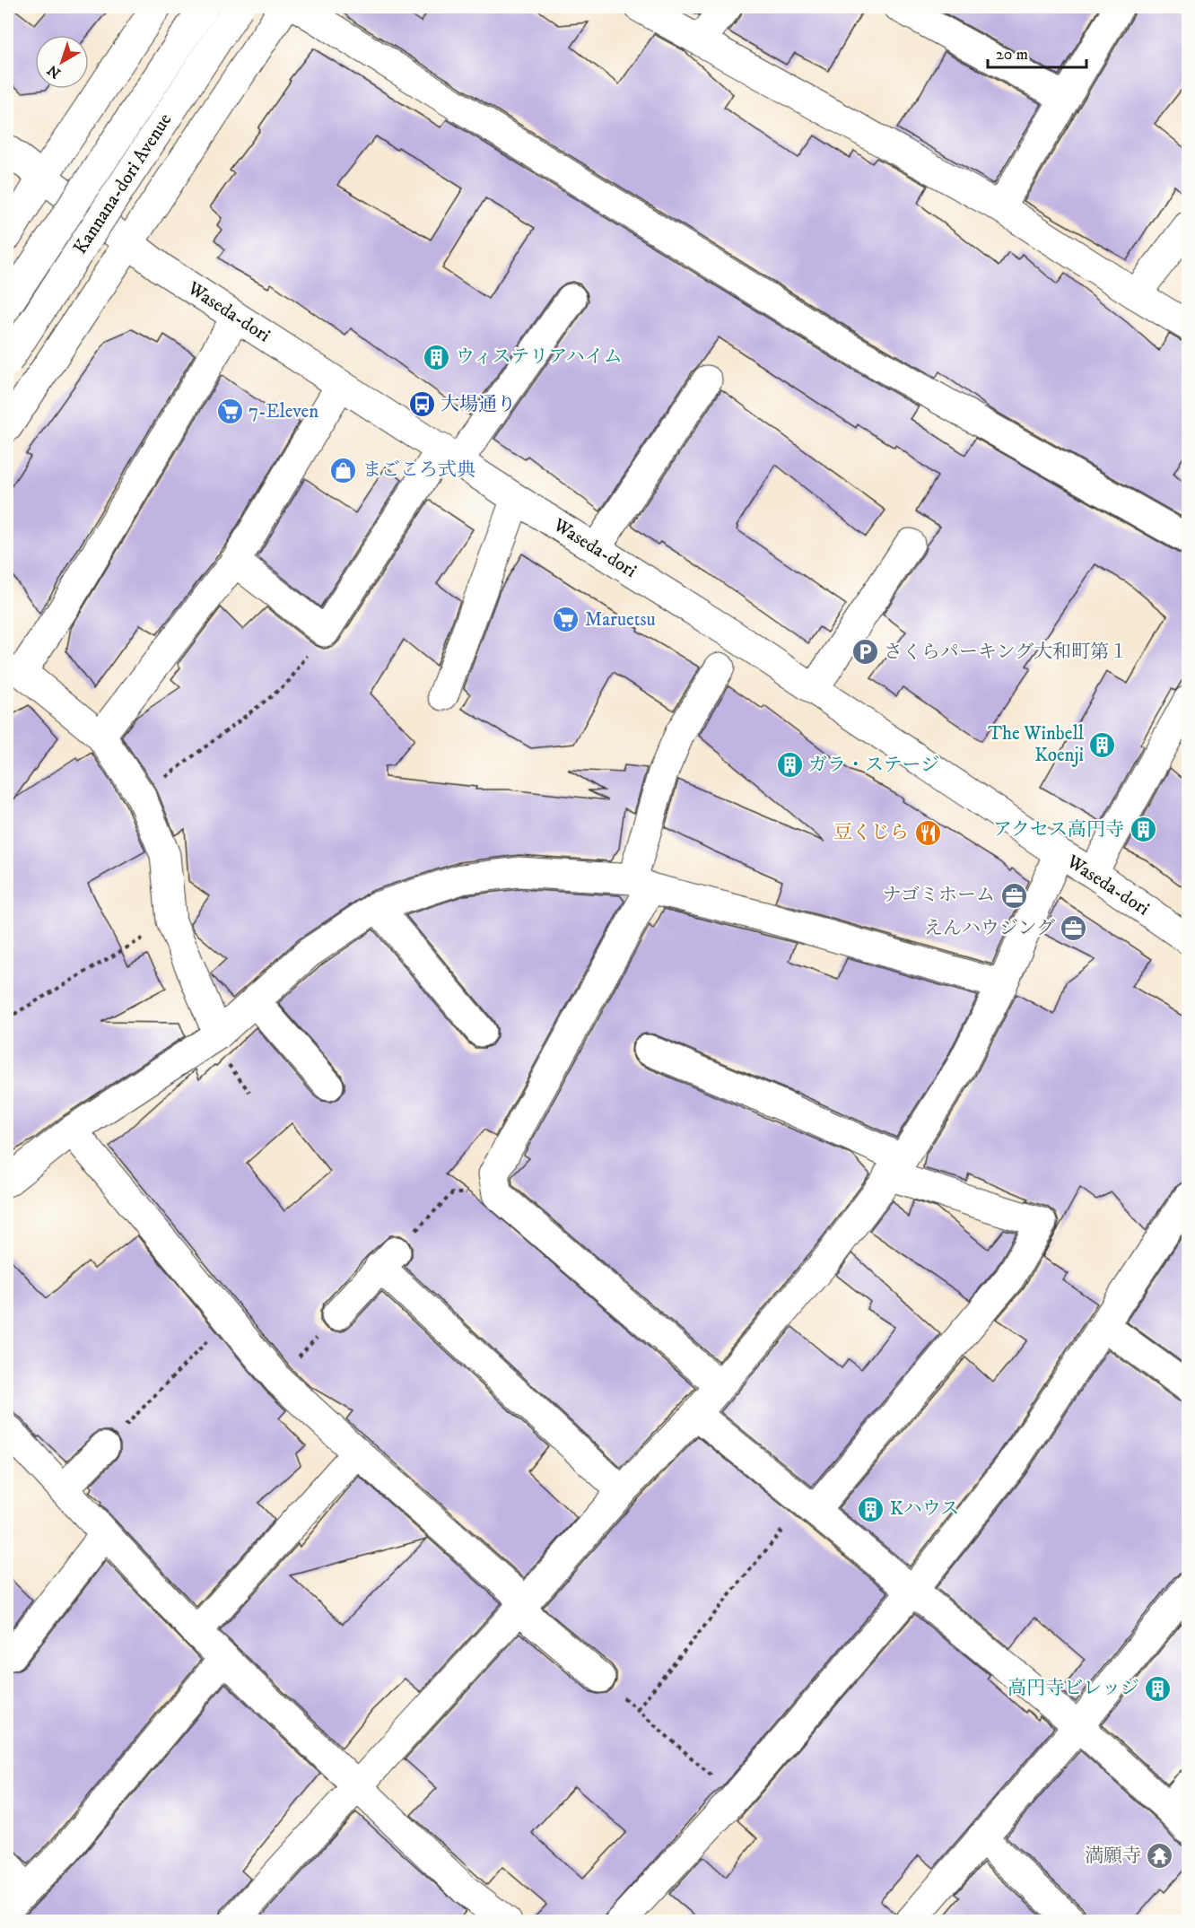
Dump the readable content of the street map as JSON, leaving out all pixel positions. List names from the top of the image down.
{
  "streets": {
    "street": ["Kannana-dori Avenue", "Waseda-dori"]
  },
  "places": {
    "building": [
      "ウィステリアハイム",
      "The Winbell Koenji",
      "ガラ・ステージ",
      "アクセス高円寺",
      "Kハウス",
      "高円寺ビレッジ"
    ],
    "bus stop": ["大場通り"],
    "supermarket": ["7-Eleven", "Maruetsu"],
    "shop": ["まごころ式典"],
    "parking": ["さくらパーキング大和町第１"],
    "restaurant": ["豆くじら"],
    "office": ["ナゴミホーム", "えんハウジング"],
    "temple": ["満願寺"]
  },
  "scale_bar": "20 m",
  "north": "bottom left"
}
